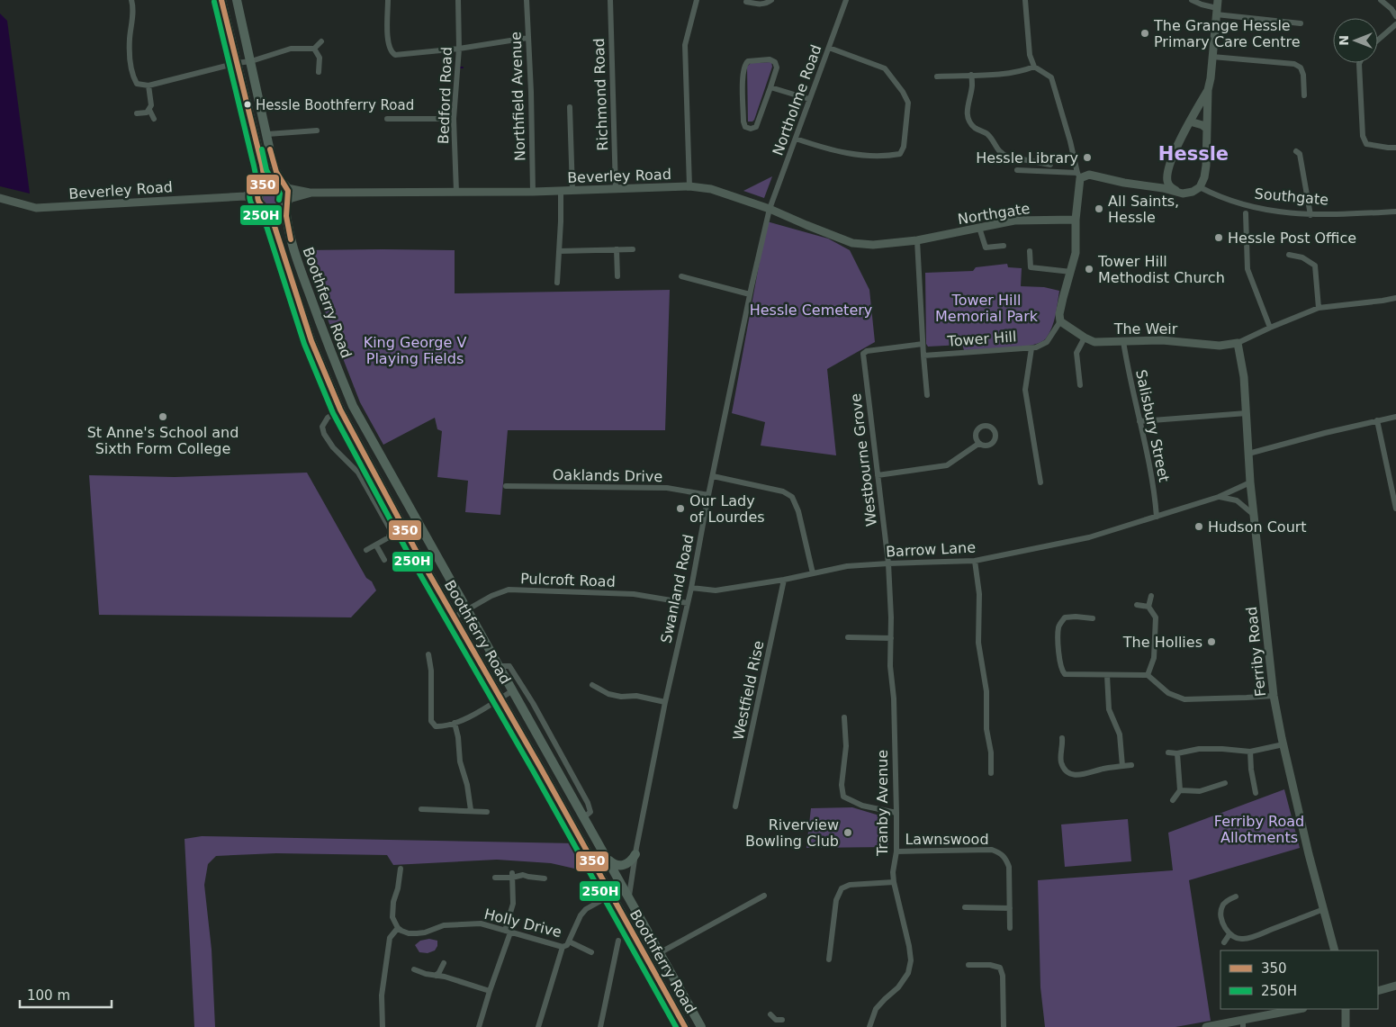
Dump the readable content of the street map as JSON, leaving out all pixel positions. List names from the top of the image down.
{
  "streets": {
    "main road": ["Boothferry Road"],
    "street": [
      "Richmond Road",
      "Bedford Road",
      "Northfield Avenue",
      "Northolme Road",
      "Beverley Road",
      "Southgate",
      "Northgate",
      "The Weir",
      "Tower Hill",
      "Salisbury Street",
      "Westbourne Grove",
      "Oaklands Drive",
      "Barrow Lane",
      "Pulcroft Road",
      "Swanland Road",
      "Ferriby Road",
      "Westfield Rise",
      "Tranby Avenue",
      "Lawnswood",
      "Holly Drive"
    ]
  },
  "crossings": [
    ["Richmond Road", "Beverley Road"],
    ["Bedford Road", "Beverley Road"],
    ["Northfield Avenue", "Beverley Road"],
    ["Northolme Road", "Beverley Road"],
    ["Northolme Road", "Swanland Road"],
    ["Beverley Road", "Northgate"],
    ["Beverley Road", "Boothferry Road"],
    ["Beverley Road", "Swanland Road"],
    ["Northgate", "Tower Hill"],
    ["Boothferry Road", "Pulcroft Road"],
    ["Boothferry Road", "Swanland Road"],
    ["Boothferry Road", "Holly Drive"],
    ["The Weir", "Tower Hill"],
    ["The Weir", "Salisbury Street"],
    ["The Weir", "Ferriby Road"],
    ["Salisbury Street", "Barrow Lane"],
    ["Westbourne Grove", "Barrow Lane"],
    ["Westbourne Grove", "Tranby Avenue"],
    ["Oaklands Drive", "Swanland Road"],
    ["Barrow Lane", "Swanland Road"],
    ["Barrow Lane", "Ferriby Road"],
    ["Barrow Lane", "Westfield Rise"],
    ["Barrow Lane", "Tranby Avenue"],
    ["Pulcroft Road", "Swanland Road"],
    ["Tranby Avenue", "Lawnswood"]
  ],
  "districts": ["Hessle"],
  "parks": [
    "Tower Hill Memorial Park",
    "Hessle Cemetery",
    "King George V Playing Fields",
    "Ferriby Road Allotments"
  ],
  "places": [
    "The Grange Hessle Primary Care Centre",
    "Hessle Boothferry Road",
    "Hessle Library",
    "All Saints, Hessle",
    "Hessle Post Office",
    "Tower Hill Methodist Church",
    "St Anne's School and Sixth Form College",
    "Our Lady of Lourdes",
    "Hudson Court",
    "The Hollies",
    "Riverview Bowling Club"
  ],
  "lines": ["transit line 350", "transit line 250H"],
  "legend": ["350", "250H"],
  "scale_bar": "100 m",
  "north": "left"
}
